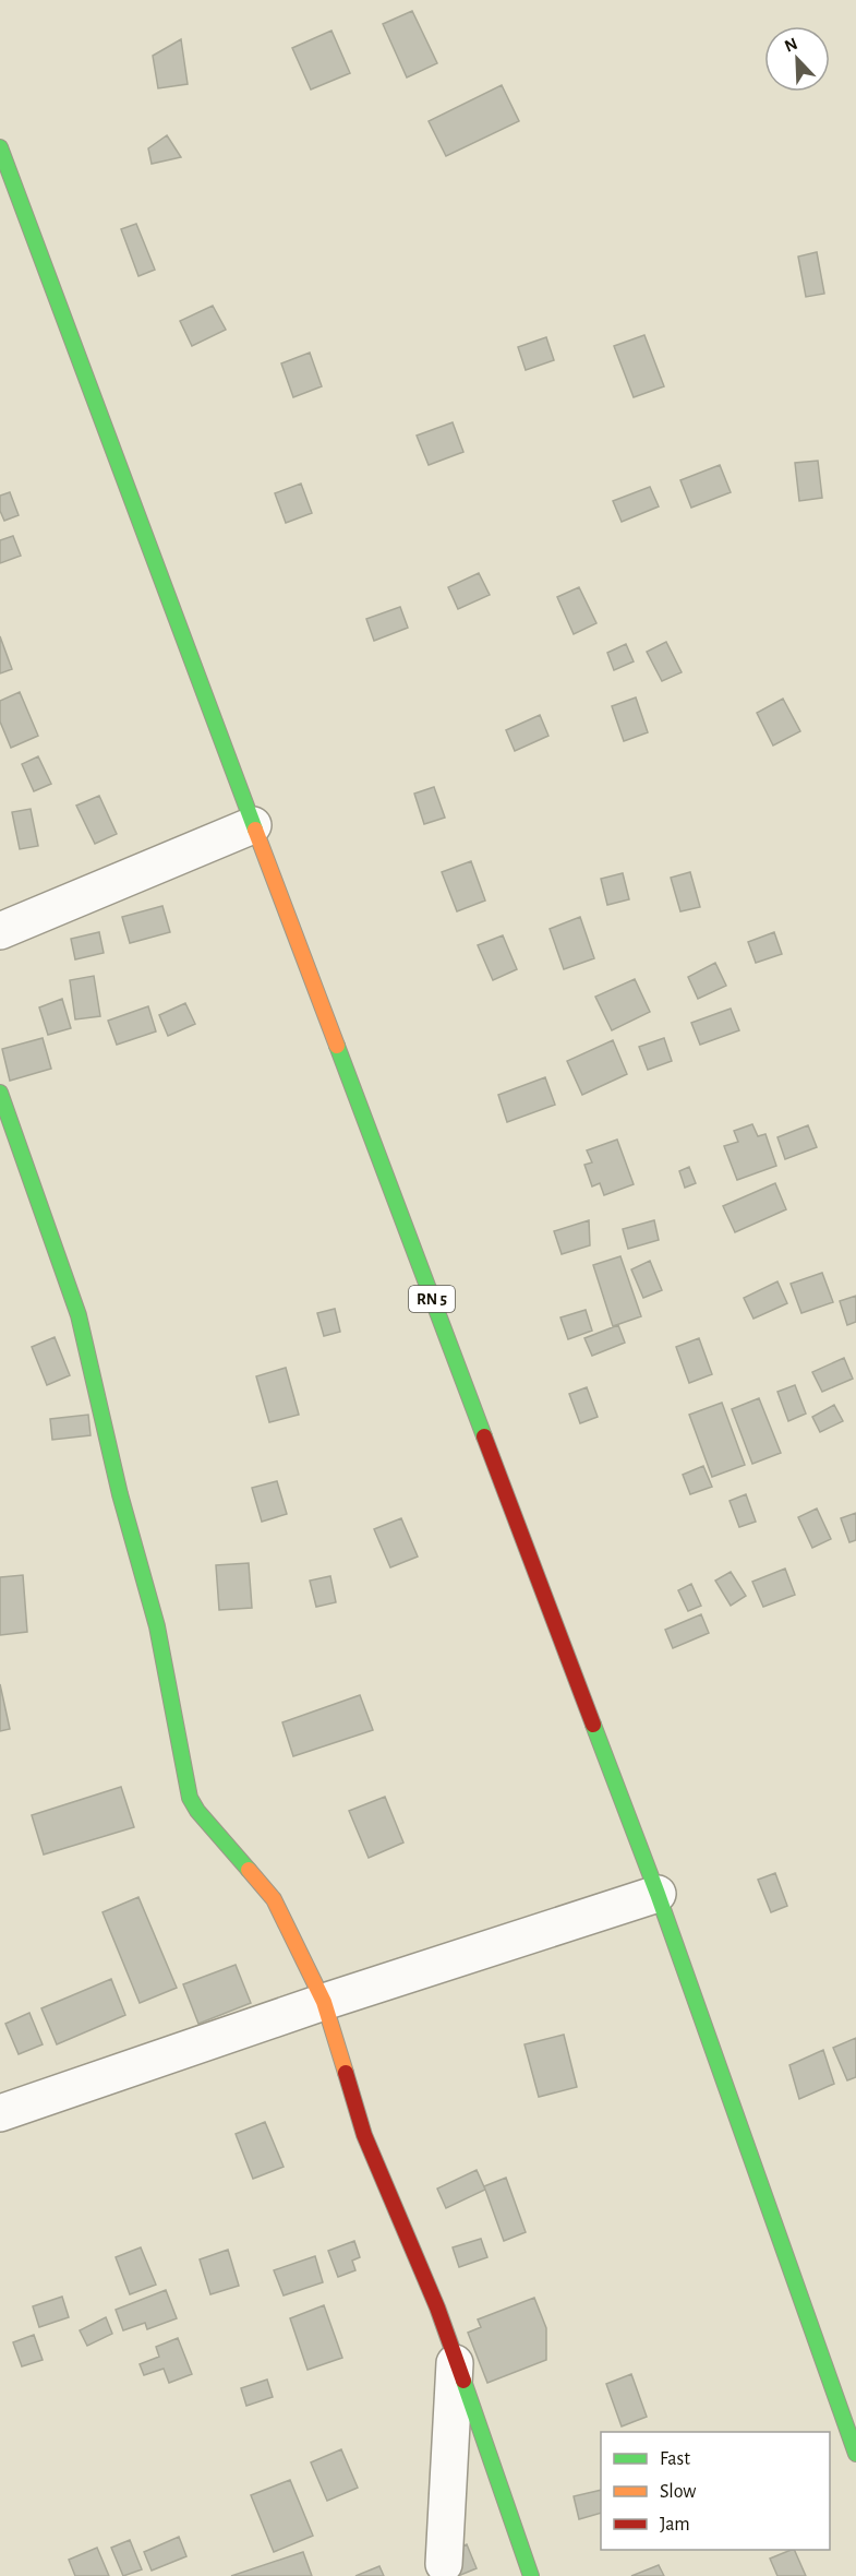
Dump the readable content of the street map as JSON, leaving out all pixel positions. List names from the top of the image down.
{
  "streets": {
    "main road": ["RN 5"]
  },
  "legend": ["Fast", "Slow", "Jam"],
  "north": "top left"
}
